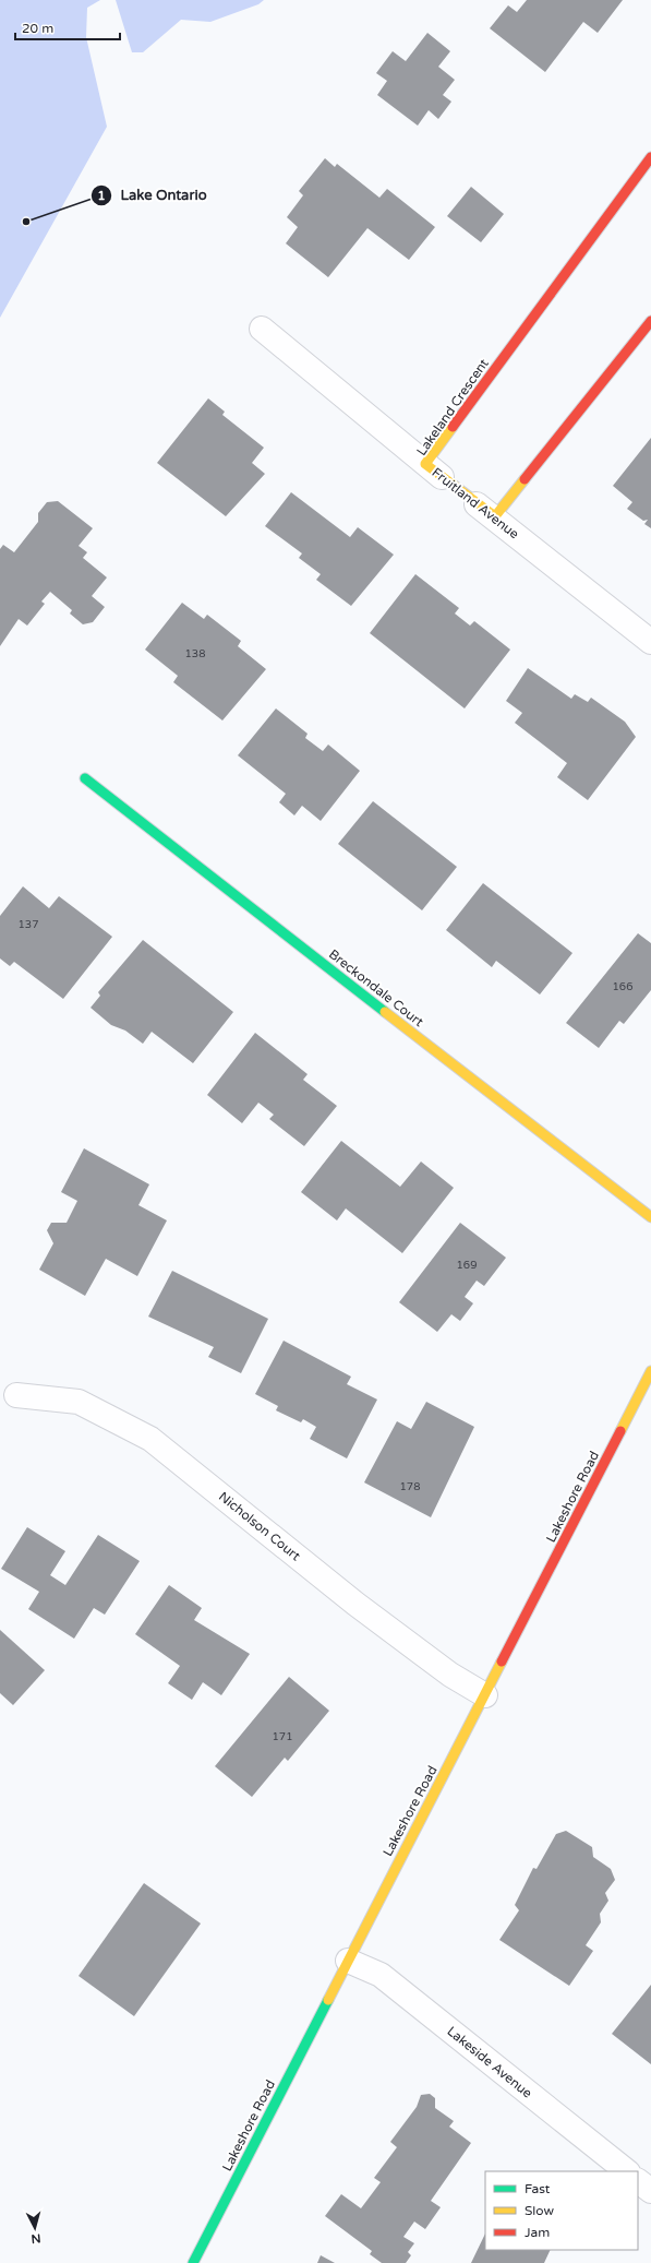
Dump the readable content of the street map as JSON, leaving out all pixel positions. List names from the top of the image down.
{
  "streets": {
    "street": [
      "Lakeland Crescent",
      "Fruitland Avenue",
      "Breckondale Court",
      "Lakeshore Road",
      "Nicholson Court",
      "Lakeside Avenue"
    ]
  },
  "crossings": [
    ["Lakeland Crescent", "Fruitland Avenue"],
    ["Lakeshore Road", "Nicholson Court"],
    ["Lakeshore Road", "Lakeside Avenue"]
  ],
  "places": ["Lake Ontario"],
  "house_numbers": [
    "138",
    "137",
    "166",
    "169",
    "178",
    "171"
  ],
  "legend": ["Fast", "Slow", "Jam"],
  "scale_bar": "20 m",
  "north": "bottom"
}
